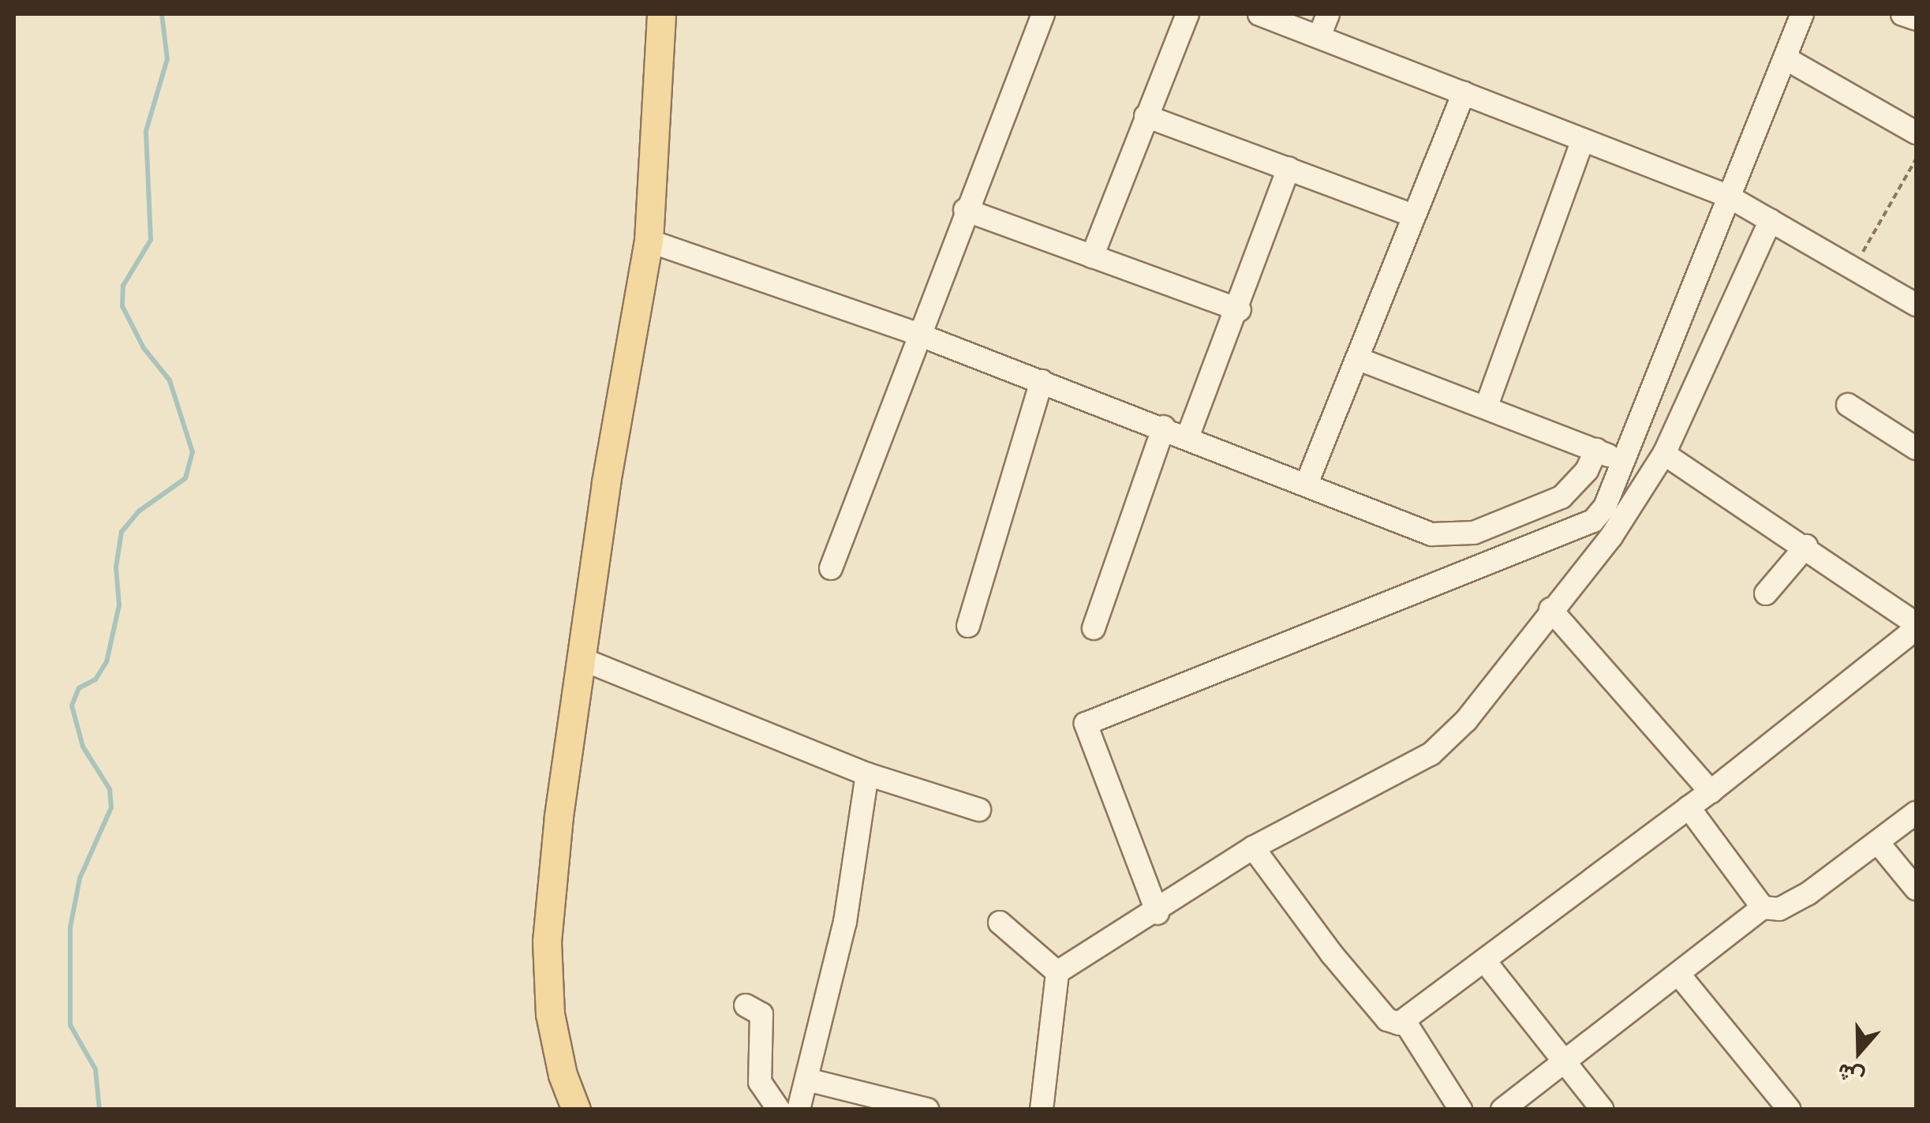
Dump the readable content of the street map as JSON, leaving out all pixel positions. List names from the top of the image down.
{
  "north": "bottom"
}
